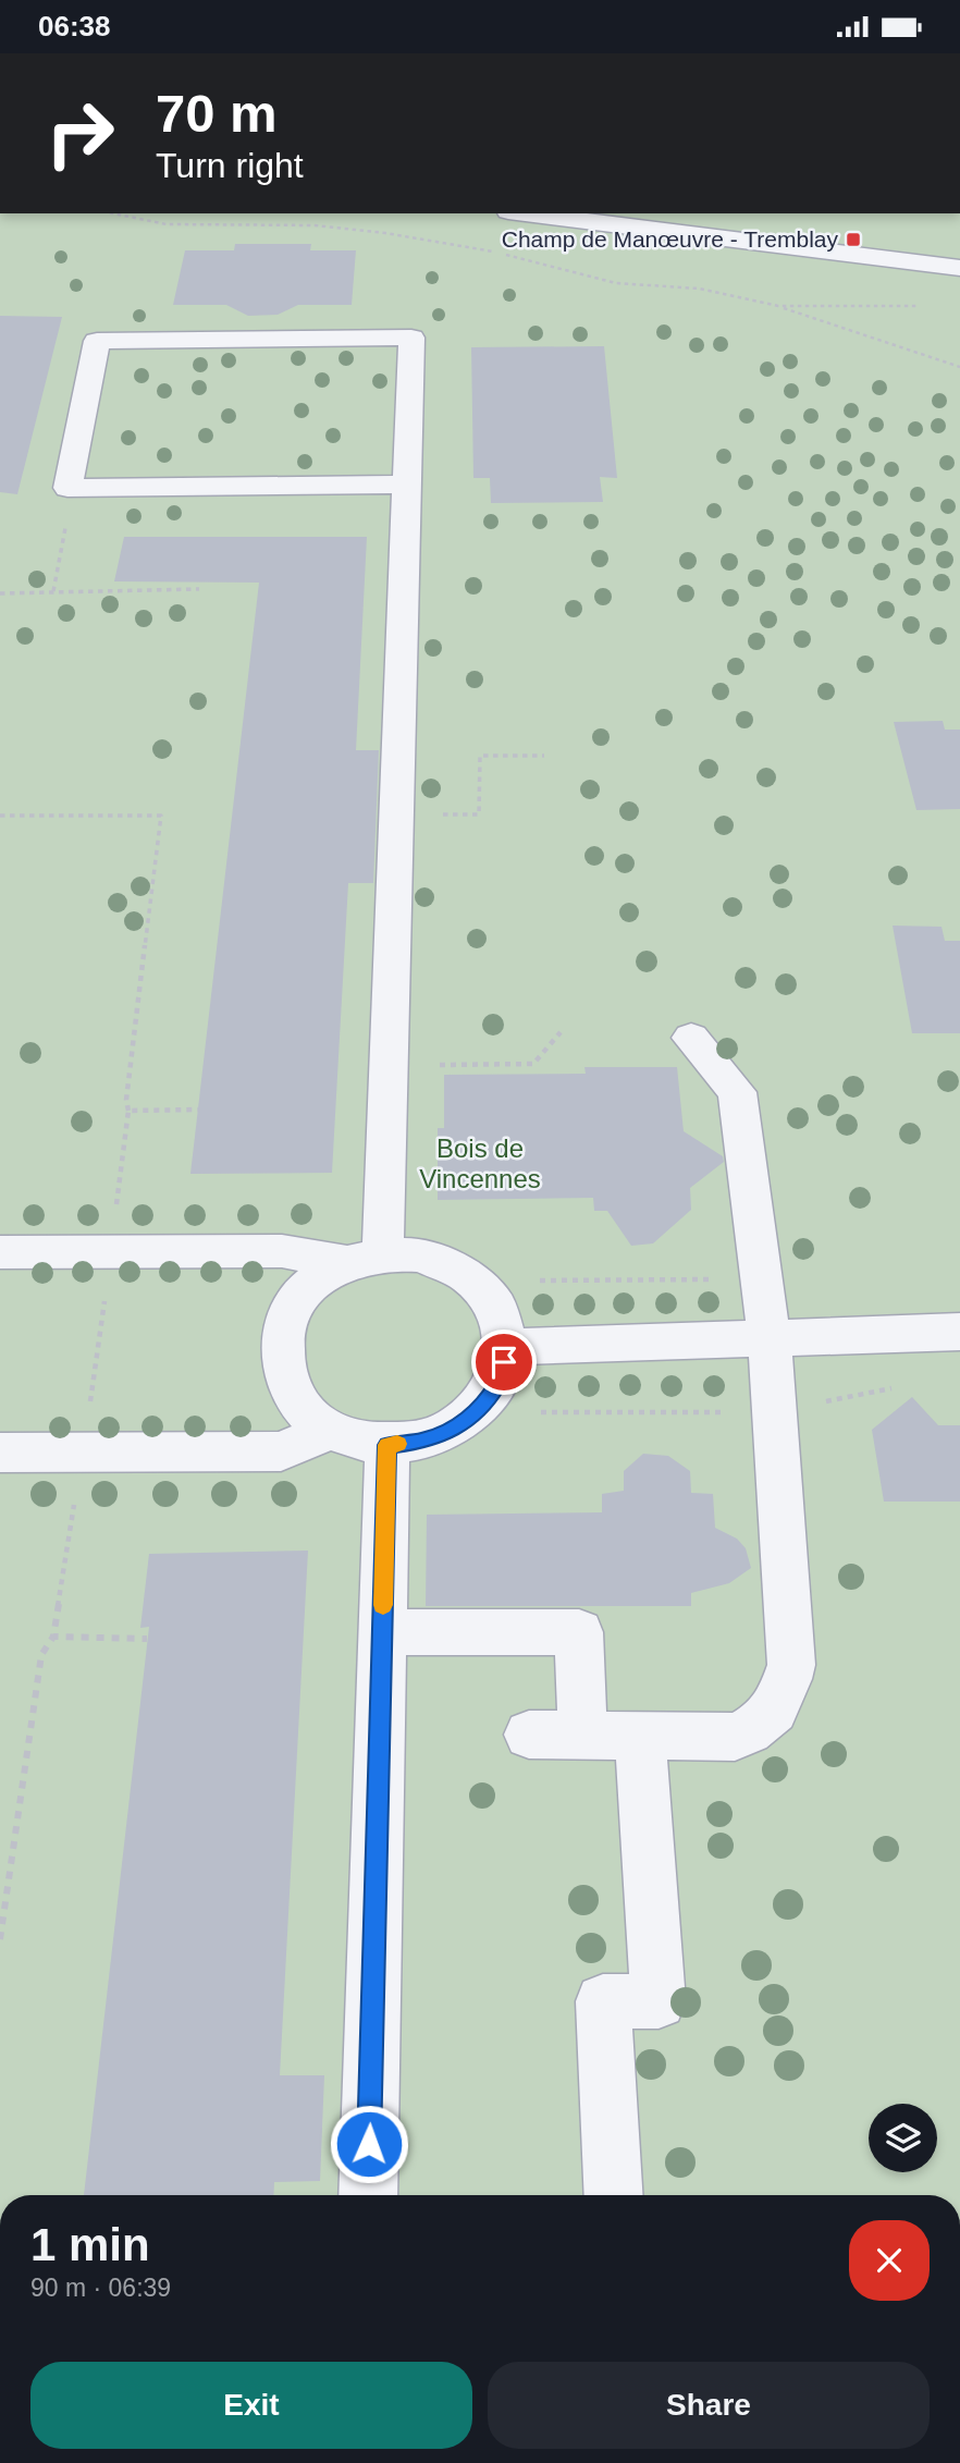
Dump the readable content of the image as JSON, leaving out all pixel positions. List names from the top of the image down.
{
  "parks": ["Bois de Vincennes"],
  "places": {
    "transit": ["Champ de Manœuvre - Tremblay"]
  },
  "page": {
    "status": "06:38",
    "turn": ["70 m", "Turn right"],
    "heading": ["1 min", "90 m · 06:39"],
    "buttons": ["Exit", "Share"]
  }
}
